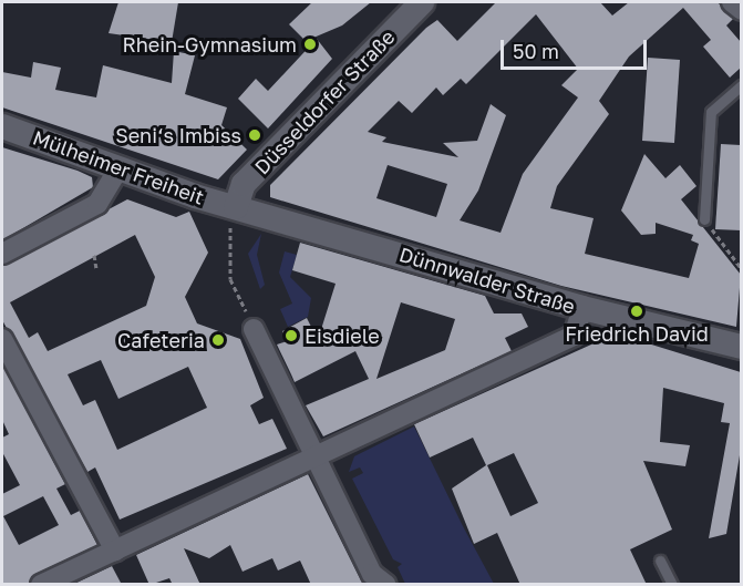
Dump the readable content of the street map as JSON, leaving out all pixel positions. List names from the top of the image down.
{
  "streets": {
    "street": ["Düsseldorfer Straße", "Mülheimer Freiheit", "Dünnwalder Straße"]
  },
  "crossings": [
    ["Düsseldorfer Straße", "Mülheimer Freiheit"],
    ["Düsseldorfer Straße", "Dünnwalder Straße"],
    ["Mülheimer Freiheit", "Dünnwalder Straße"]
  ],
  "places": [
    "Rhein-Gymnasium",
    "Seni‘s Imbiss",
    "Friedrich David",
    "Eisdiele",
    "Cafeteria"
  ],
  "scale_bar": "50 m"
}
